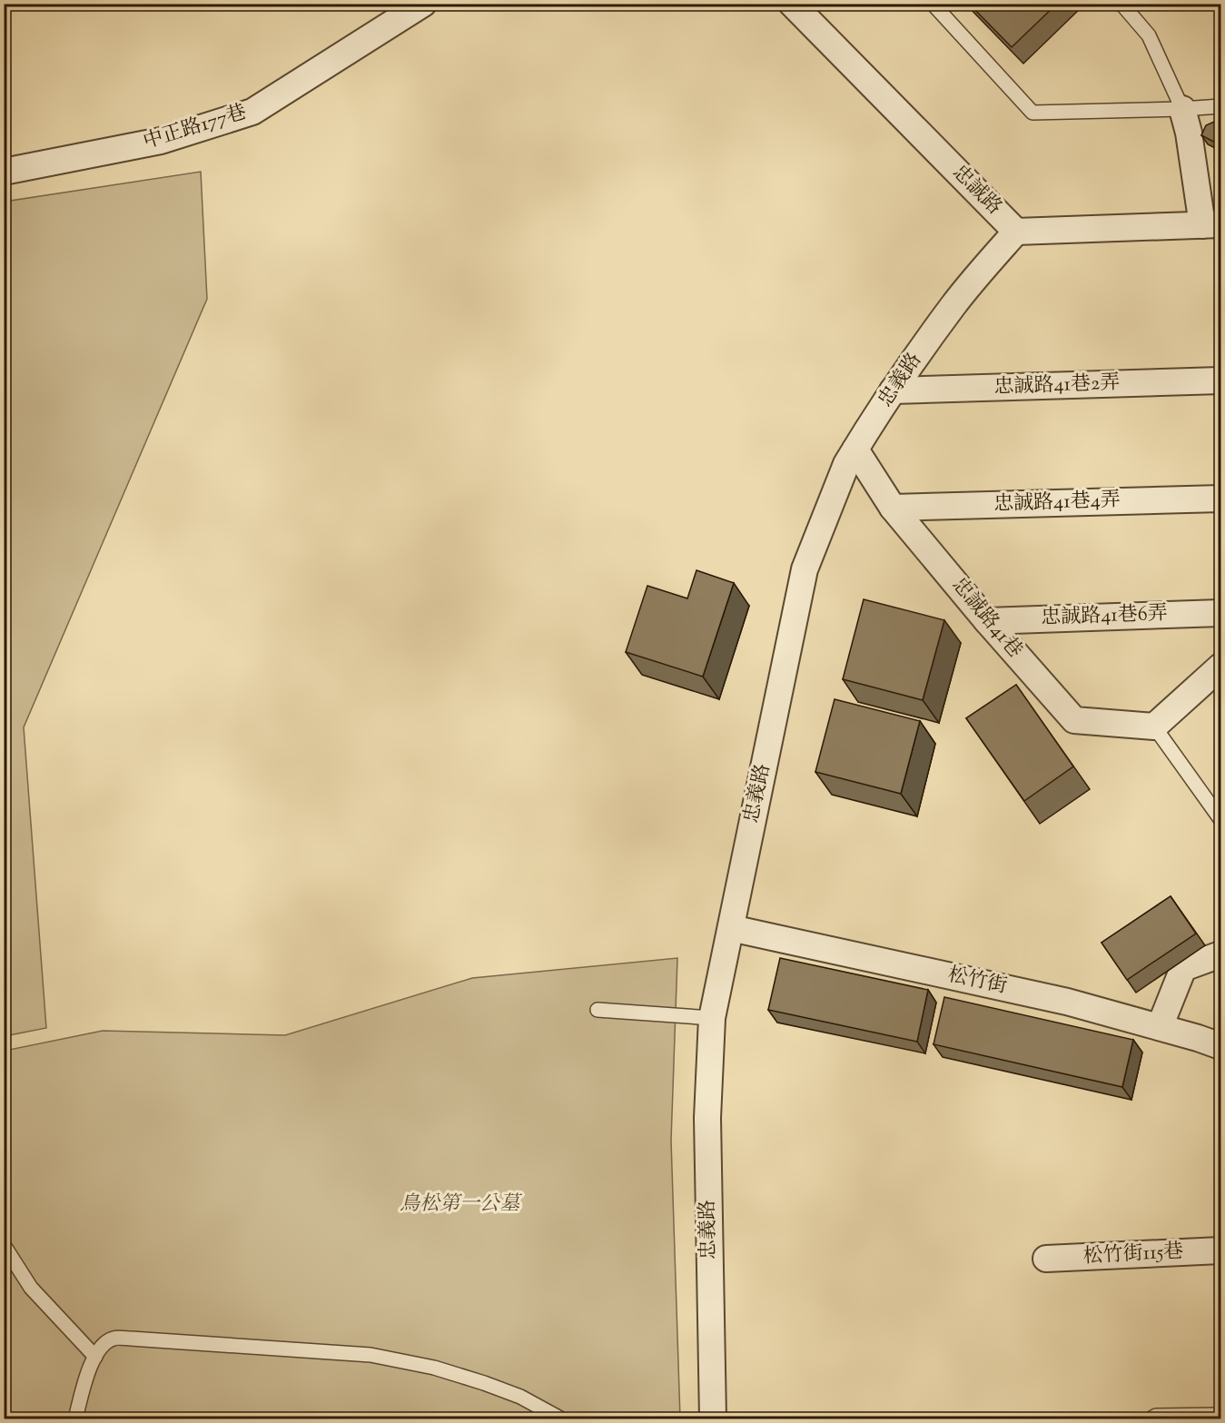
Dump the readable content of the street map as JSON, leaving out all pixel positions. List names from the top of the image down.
{
  "streets": {
    "street": [
      "中正路177巷",
      "忠誠路",
      "忠義路",
      "忠誠路41巷2弄",
      "忠誠路41巷4弄",
      "忠誠路41巷6弄",
      "忠誠路41巷",
      "松竹街",
      "松竹街115巷"
    ]
  },
  "crossings": [
    ["忠誠路", "忠義路"],
    ["忠義路", "忠誠路41巷2弄"],
    ["忠義路", "忠誠路41巷"],
    ["忠義路", "松竹街"],
    ["忠誠路41巷4弄", "忠誠路41巷"],
    ["忠誠路41巷6弄", "忠誠路41巷"]
  ],
  "parks": ["鳥松第一公墓"]
}
